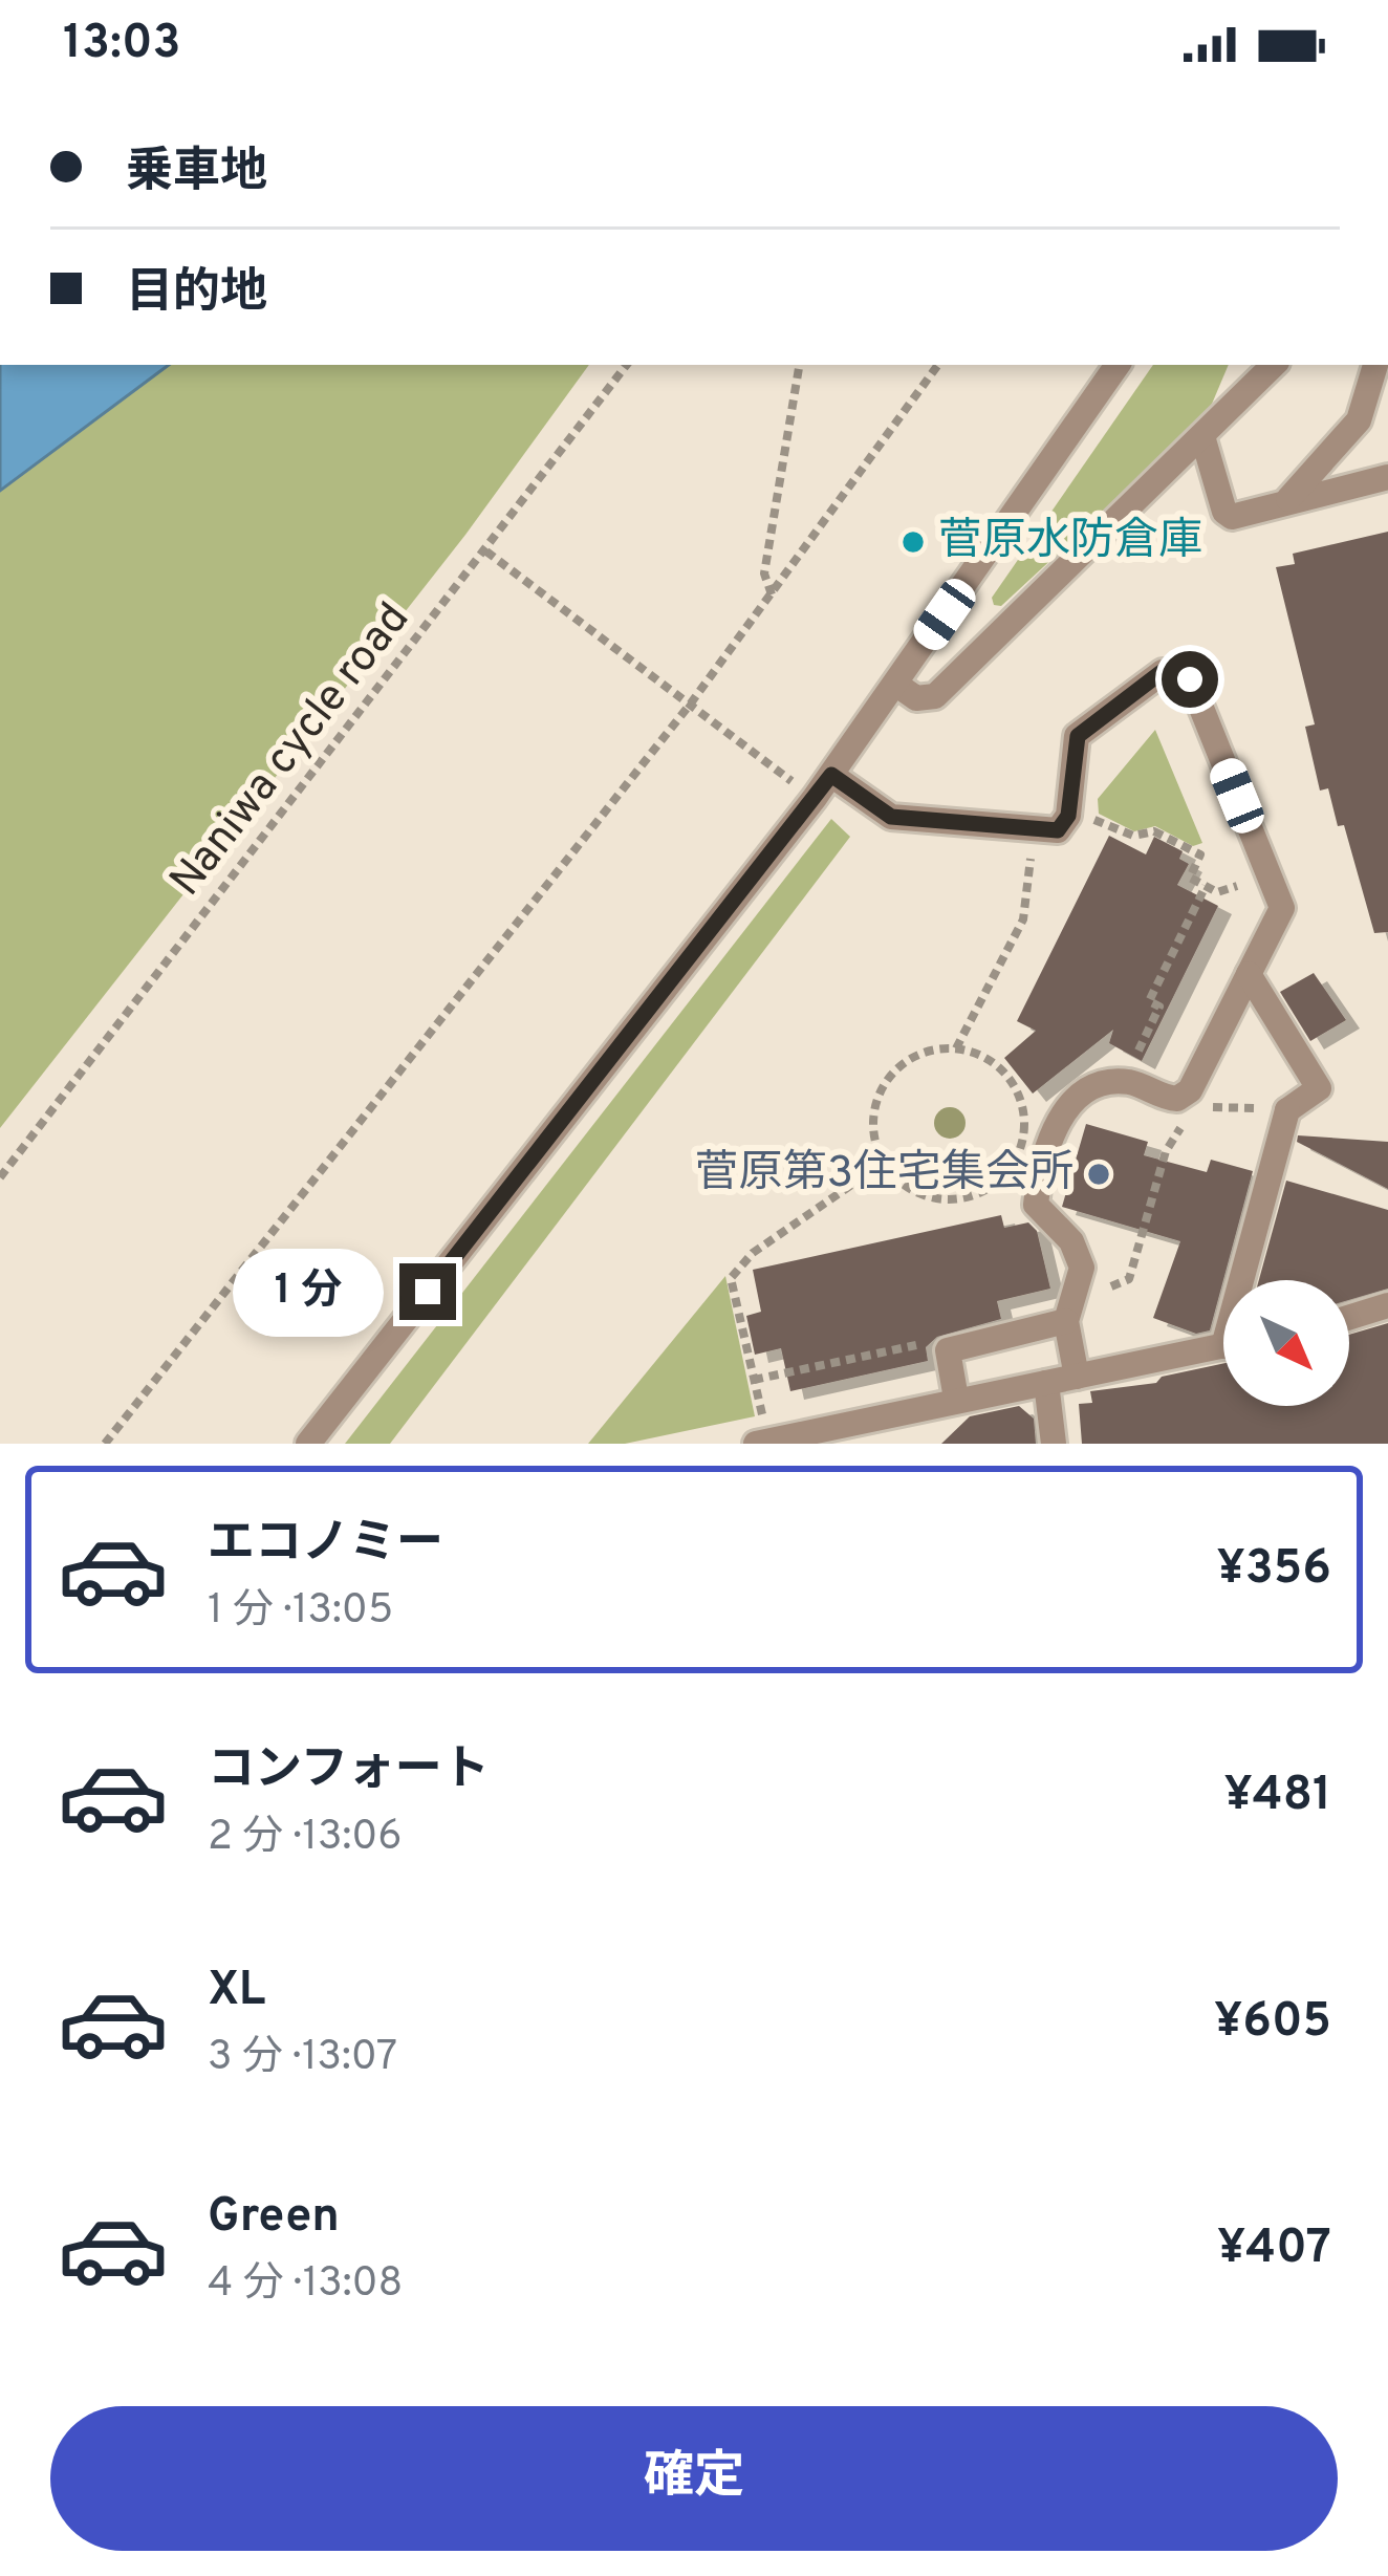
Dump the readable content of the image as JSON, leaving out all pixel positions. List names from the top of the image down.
{
  "streets": {
    "path": ["Naniwa cycle road"]
  },
  "places": ["菅原水防倉庫", "菅原第3住宅集会所"],
  "north": "bottom right",
  "page": {
    "status": "13:03",
    "banner": ["乗車地", "目的地"],
    "bubble": "1 分",
    "list": [
      {
        "name": "エコノミー",
        "note": "1 分 · 13:05",
        "value": "¥356"
      },
      {
        "name": "コンフォート",
        "note": "2 分 · 13:06",
        "value": "¥481"
      },
      {
        "name": "XL",
        "note": "3 分 · 13:07",
        "value": "¥605"
      },
      {
        "name": "Green",
        "note": "4 分 · 13:08",
        "value": "¥407"
      }
    ],
    "buttons": "確定"
  }
}
